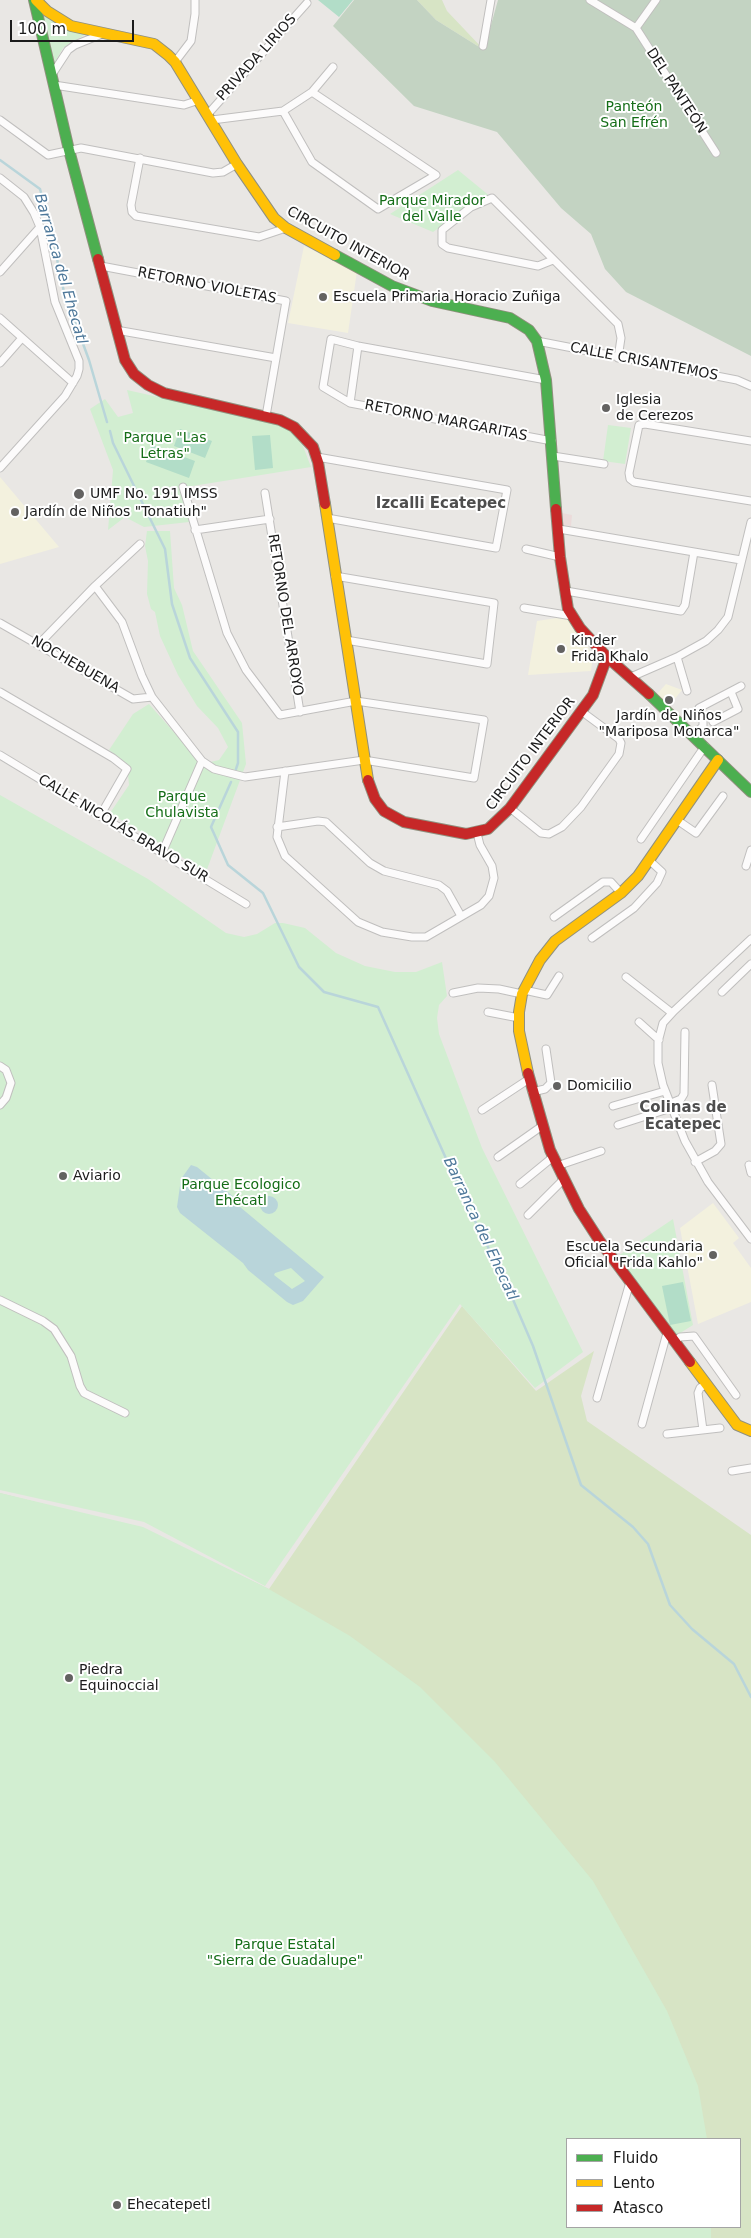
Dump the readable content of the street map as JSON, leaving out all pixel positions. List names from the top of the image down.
{
  "streets": {
    "street": [
      "PRIVADA LIRIOS",
      "DEL PANTEÓN",
      "CIRCUITO INTERIOR",
      "RETORNO VIOLETAS",
      "CALLE CRISANTEMOS",
      "RETORNO MARGARITAS",
      "RETORNO DEL ARROYO",
      "NOCHEBUENA",
      "CALLE NICOLÁS BRAVO SUR"
    ]
  },
  "crossings": [
    ["PRIVADA LIRIOS", "CIRCUITO INTERIOR"],
    ["CIRCUITO INTERIOR", "RETORNO VIOLETAS"],
    ["CIRCUITO INTERIOR", "CALLE CRISANTEMOS"],
    ["CIRCUITO INTERIOR", "RETORNO MARGARITAS"],
    ["CIRCUITO INTERIOR", "RETORNO DEL ARROYO"]
  ],
  "districts": ["Izcalli Ecatepec", "Colinas de Ecatepec"],
  "water": ["Barranca del Ehecatl"],
  "parks": [
    "Panteón San Efrén",
    "Parque Mirador del Valle",
    "Parque \"Las Letras\"",
    "Parque Chulavista",
    "Parque Ecologico Ehécatl",
    "Parque Estatal \"Sierra de Guadalupe\""
  ],
  "places": [
    "Escuela Primaria Horacio Zuñiga",
    "Iglesia de Cerezos",
    "UMF No. 191 IMSS",
    "Jardín de Niños \"Tonatiuh\"",
    "Kinder Frida Khalo",
    "Jardín de Niños \"Mariposa Monarca\"",
    "Domicilio",
    "Aviario",
    "Escuela Secundaria Oficial \"Frida Kahlo\"",
    "Piedra Equinoccial",
    "Ehecatepetl"
  ],
  "legend": ["Fluido", "Lento", "Atasco"],
  "scale_bar": "100 m"
}
